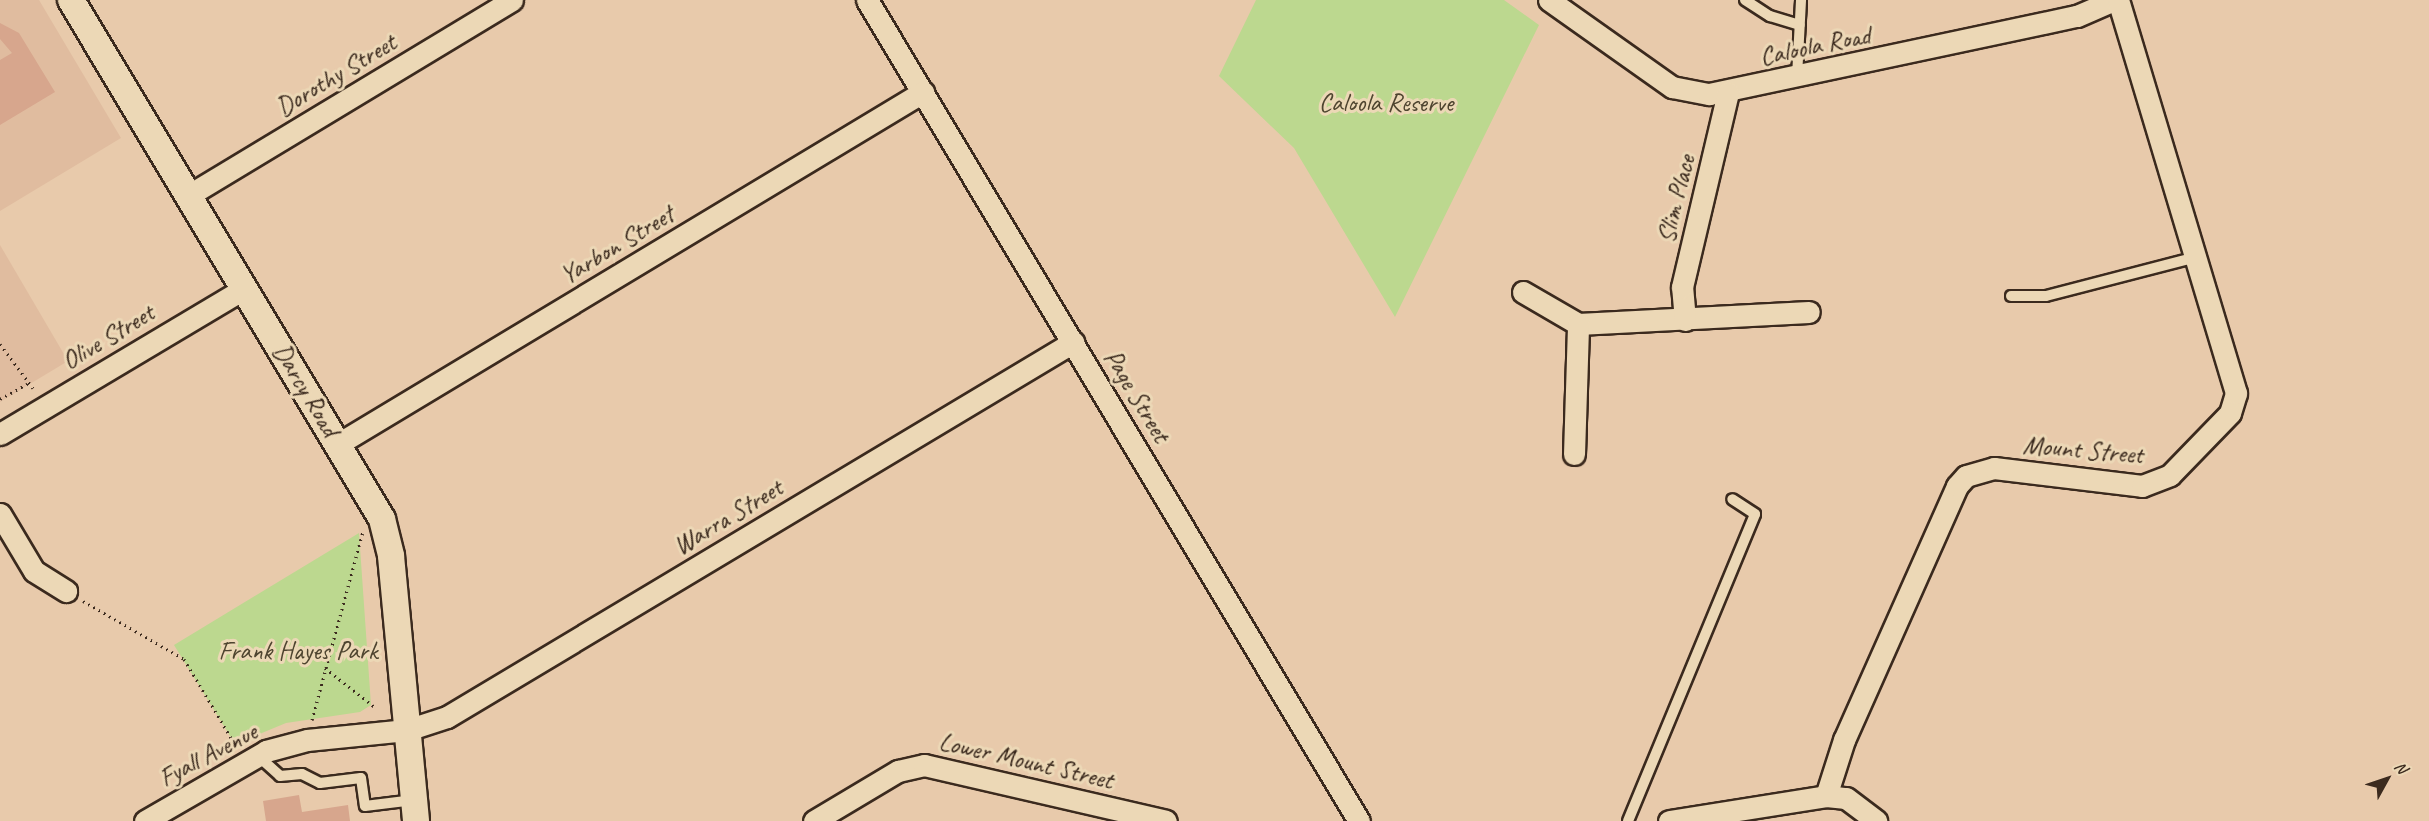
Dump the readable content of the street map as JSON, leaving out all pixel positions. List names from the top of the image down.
{
  "streets": {
    "street": [
      "Caloola Road",
      "Dorothy Street",
      "Slim Place",
      "Yarbon Street",
      "Olive Street",
      "Darcy Road",
      "Page Street",
      "Mount Street",
      "Warra Street",
      "Fyall Avenue",
      "Lower Mount Street"
    ]
  },
  "crossings": [
    ["Caloola Road", "Slim Place"],
    ["Caloola Road", "Mount Street"],
    ["Dorothy Street", "Darcy Road"],
    ["Yarbon Street", "Darcy Road"],
    ["Yarbon Street", "Page Street"],
    ["Olive Street", "Darcy Road"],
    ["Darcy Road", "Warra Street"],
    ["Darcy Road", "Fyall Avenue"],
    ["Page Street", "Warra Street"],
    ["Warra Street", "Fyall Avenue"]
  ],
  "parks": ["Caloola Reserve", "Frank Hayes Park"],
  "north": "top right"
}
